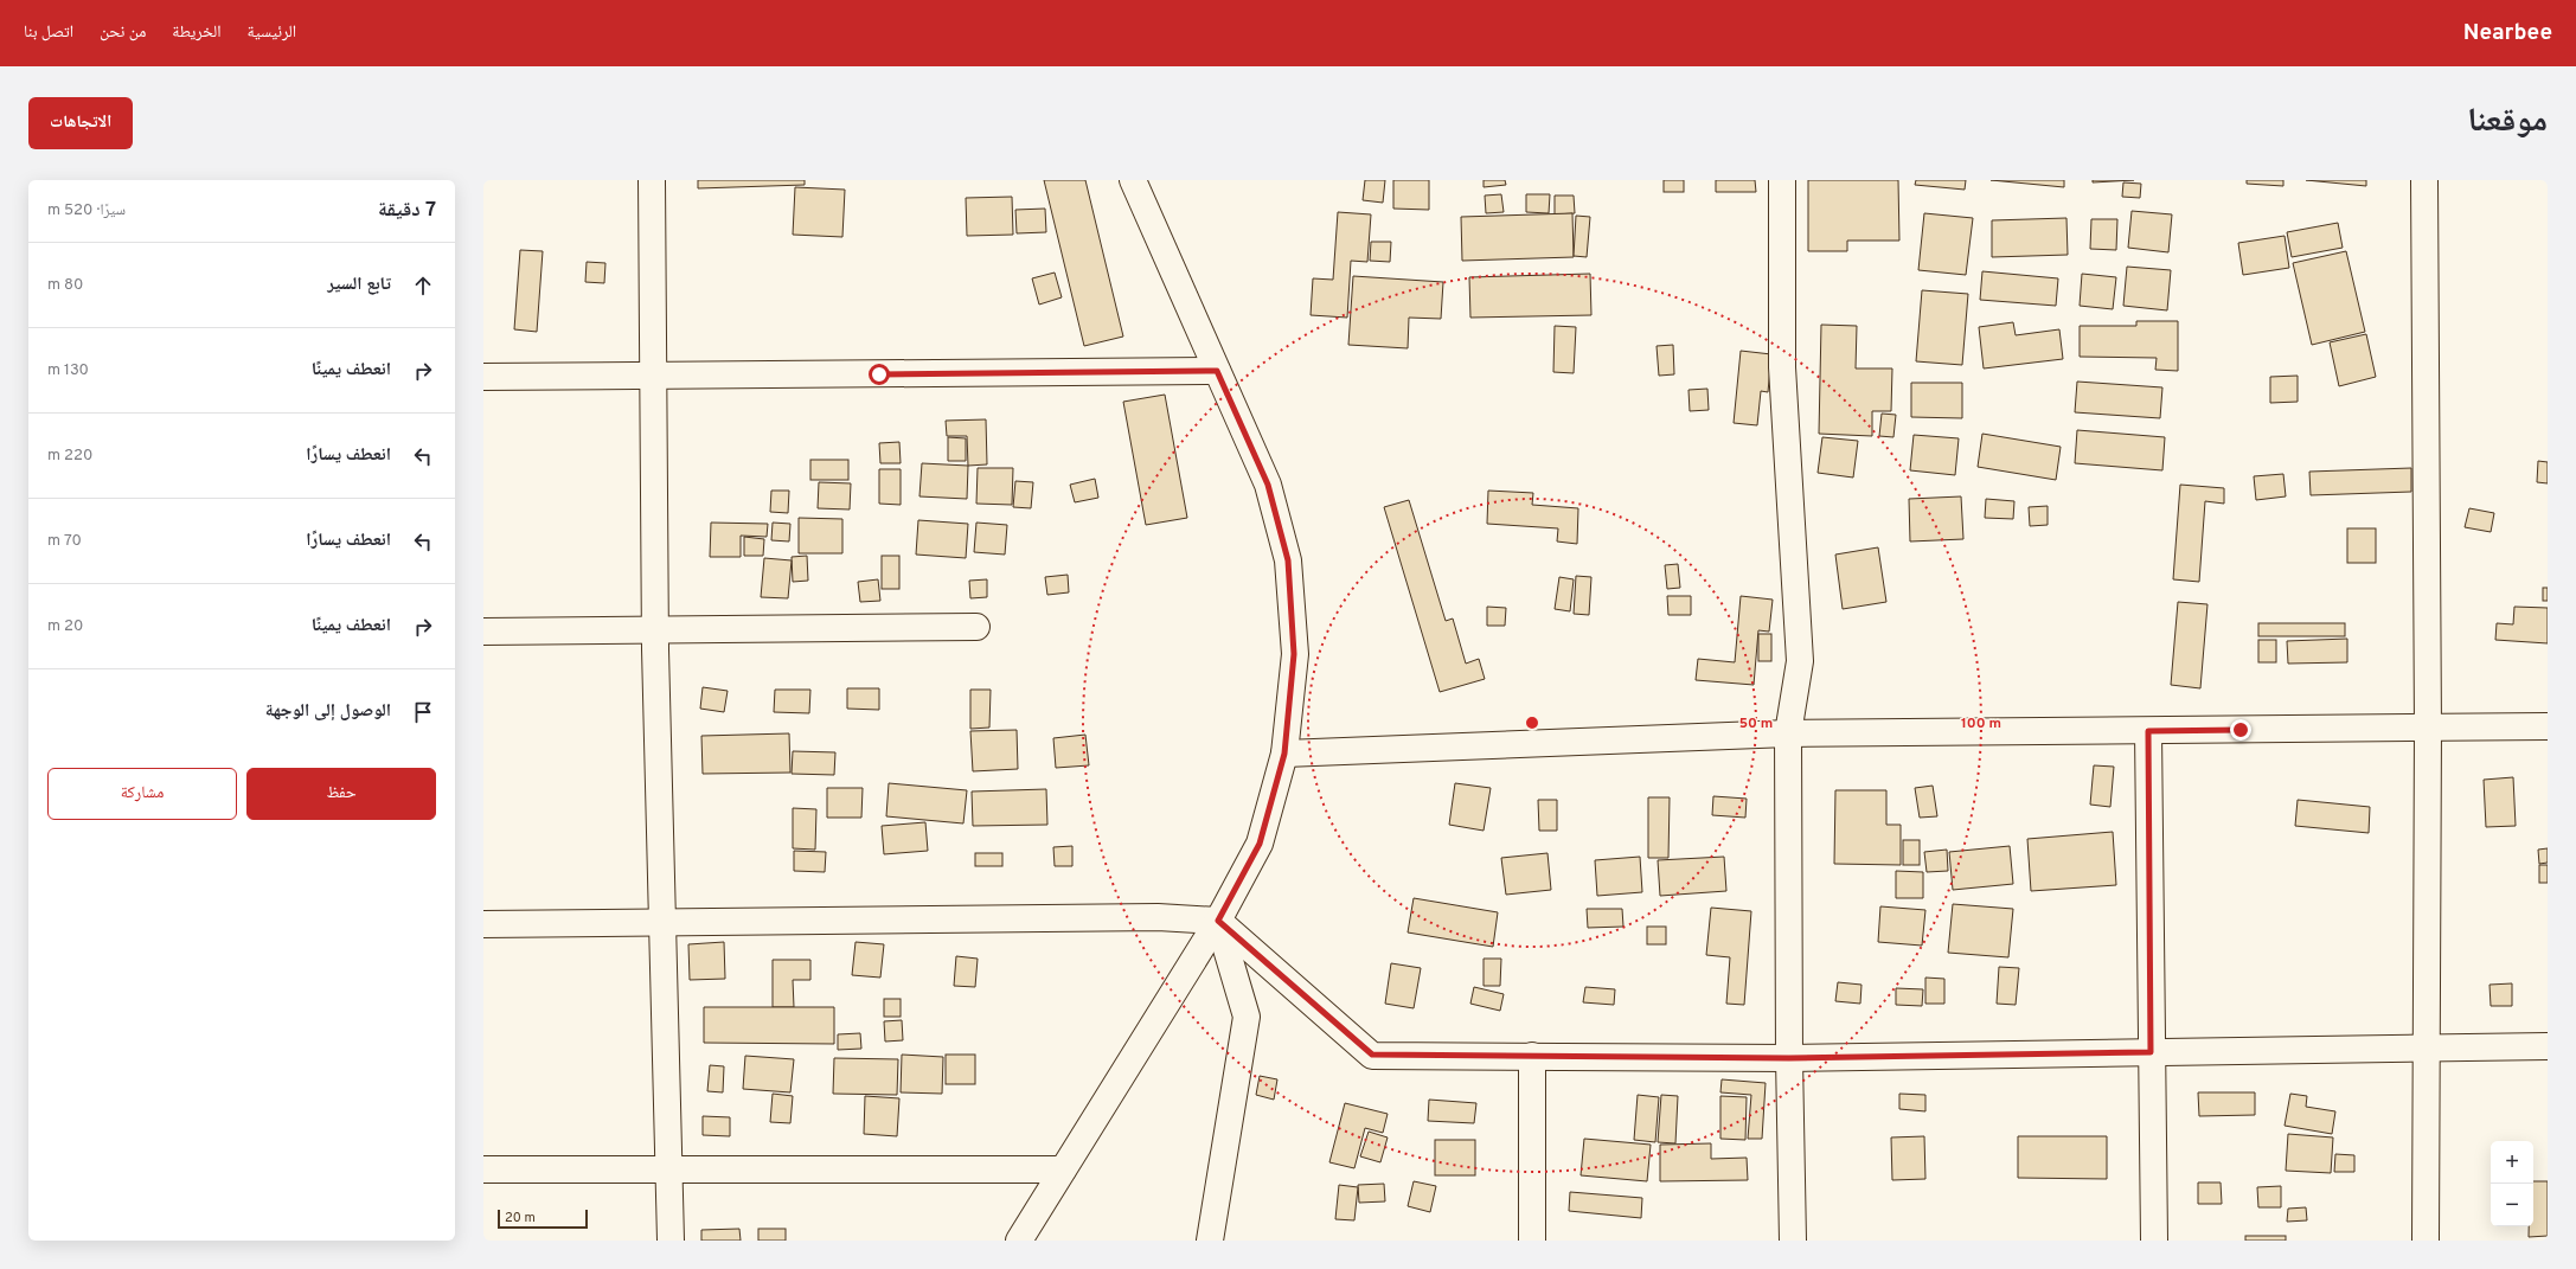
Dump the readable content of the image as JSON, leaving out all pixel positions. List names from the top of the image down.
{
  "scale_bar": "20 m",
  "page": {
    "header": "Nearbee",
    "nav": [
      "الرئيسية",
      "الخريطة",
      "من نحن",
      "اتصل بنا"
    ],
    "title": "موقعنا",
    "buttons": [
      "الاتجاهات",
      ["حفظ", "مشاركة"]
    ],
    "heading": ["7 دقيقة", "سيرًا · 520 m"],
    "list": [
      ["تابع السير", "80 m"],
      ["انعطف يمينًا", "130 m"],
      ["انعطف يسارًا", "220 m"],
      ["انعطف يسارًا", "70 m"],
      ["انعطف يمينًا", "20 m"],
      "الوصول إلى الوجهة"
    ],
    "map_buttons": ["+", "−"],
    "scale": "20 m"
  },
  "rings": ["50 m", "100 m"]
}
